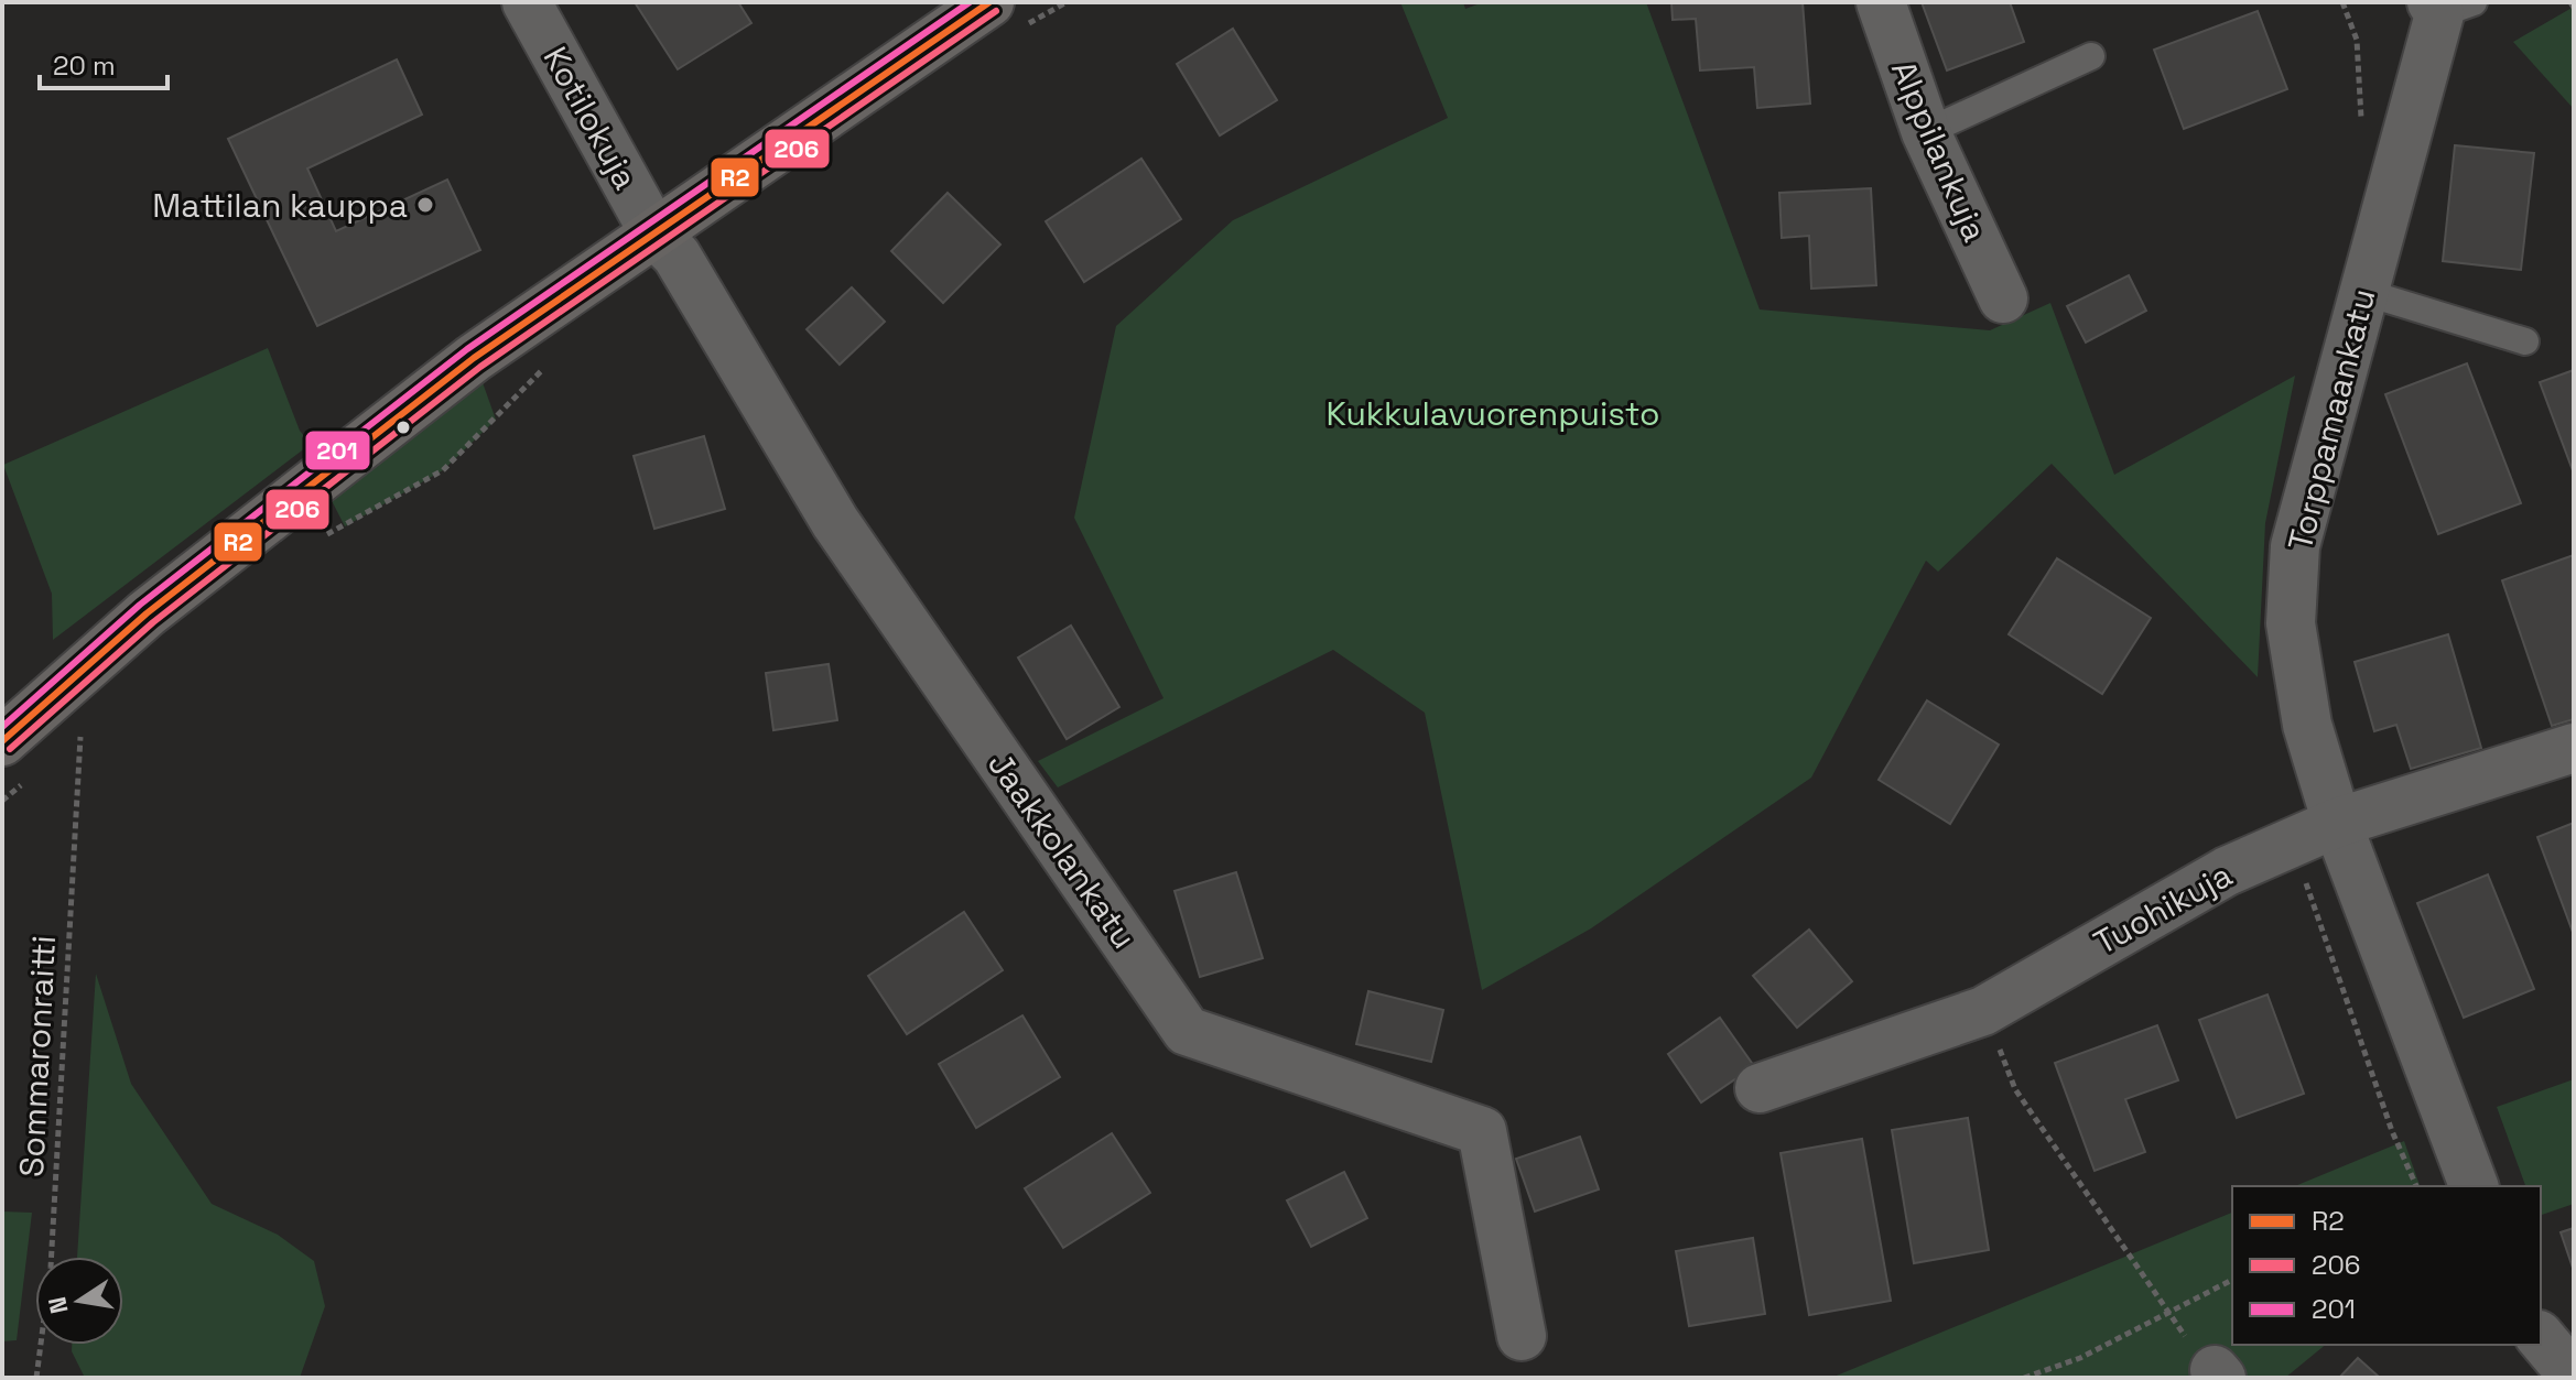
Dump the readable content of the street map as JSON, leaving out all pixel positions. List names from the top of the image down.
{
  "streets": {
    "street": [
      "Kotilokuja",
      "Alppilankuja",
      "Torppamaankatu",
      "Jaakkolankatu",
      "Tuohikuja"
    ],
    "path": ["Sommaronraitti"]
  },
  "crossings": [
    ["Kotilokuja", "Jaakkolankatu"],
    ["Torppamaankatu", "Tuohikuja"]
  ],
  "parks": ["Kukkulavuorenpuisto"],
  "places": ["Mattilan kauppa"],
  "lines": ["transit line R2", "transit line 201", "transit line 206"],
  "legend": ["R2", "206", "201"],
  "scale_bar": "20 m",
  "north": "left"
}
